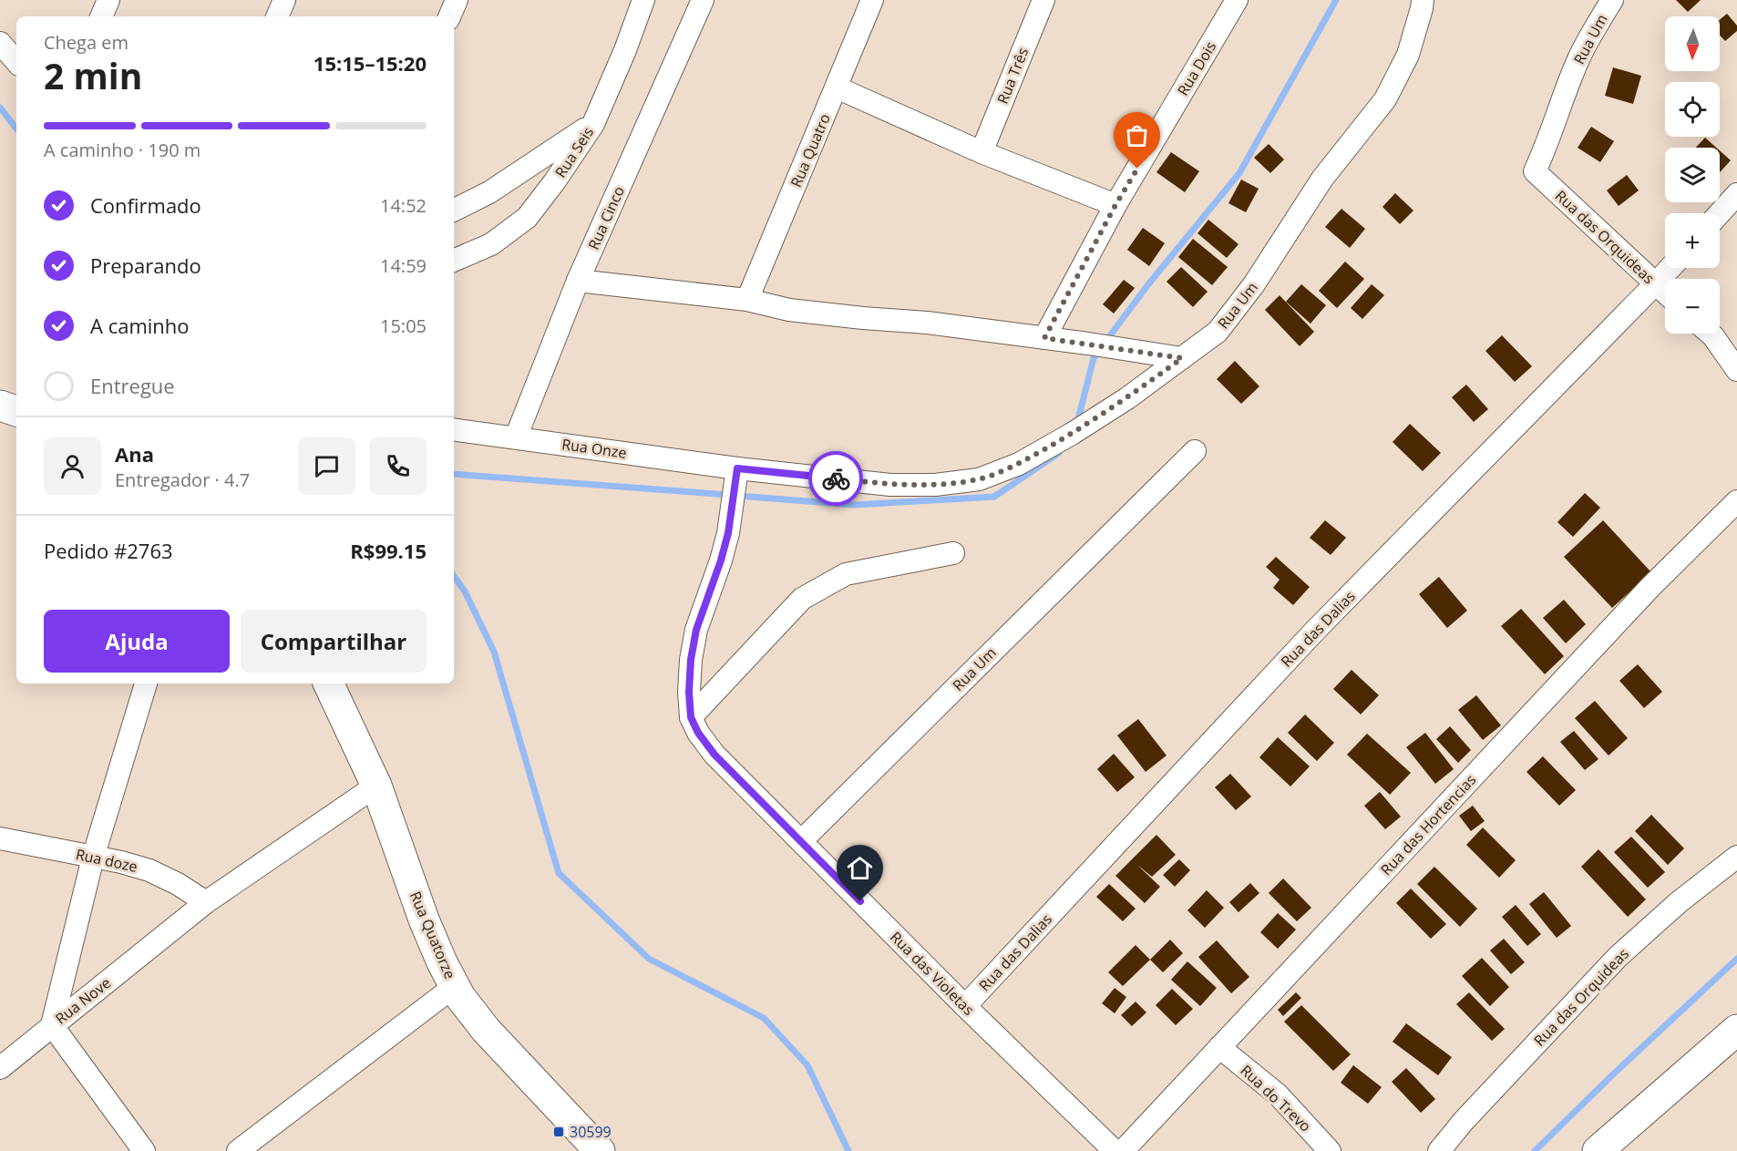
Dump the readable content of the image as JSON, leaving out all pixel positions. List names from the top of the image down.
{
  "streets": {
    "street": [
      "Rua Um",
      "Rua Dois",
      "Rua Três",
      "Rua Quatro",
      "Rua Seis",
      "Rua Cinco",
      "Rua das Orquideas",
      "Rua Onze",
      "Rua das Dalias",
      "Rua das Hortencias",
      "Rua doze",
      "Rua Quatorze",
      "Rua das Violetas",
      "Rua Nove",
      "Rua do Trevo"
    ]
  },
  "crossings": [
    ["Rua Um", "Rua das Orquideas"],
    ["Rua Um", "Rua Onze"],
    ["Rua Um", "Rua das Violetas"],
    ["Rua Cinco", "Rua Onze"],
    ["Rua das Orquideas", "Rua das Dalias"],
    ["Rua das Dalias", "Rua das Violetas"],
    ["Rua das Hortencias", "Rua do Trevo"],
    ["Rua doze", "Rua Nove"],
    ["Rua Quatorze", "Rua Nove"]
  ],
  "places": {
    "transit": ["30599"]
  },
  "north": "bottom",
  "page": {
    "map_buttons": ["+", "−"],
    "heading": ["2 min", "Chega em", "15:15–15:20"],
    "panel": [
      "Ana",
      "Entregador · 4.7",
      "Pedido #2763",
      "R$99.15"
    ],
    "bar": "A caminho · 190 m",
    "list": [
      ["Confirmado", "14:52"],
      ["Preparando", "14:59"],
      ["A caminho", "15:05"],
      "Entregue"
    ],
    "buttons": ["Ajuda", "Compartilhar"]
  }
}
